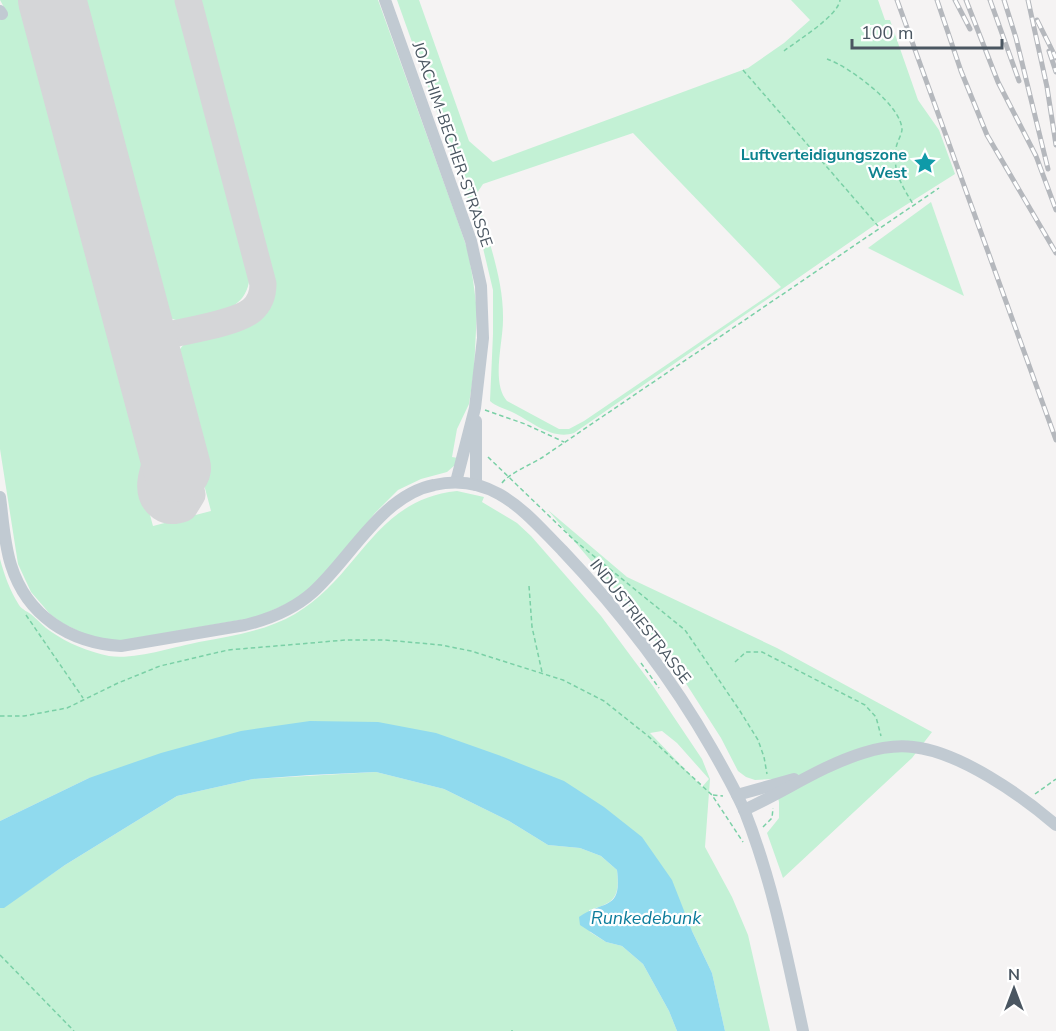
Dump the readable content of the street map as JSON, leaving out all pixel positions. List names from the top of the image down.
{
  "streets": {
    "street": ["JOACHIM-BECHER-STRASSE", "INDUSTRIESTRASSE"]
  },
  "crossings": [
    ["JOACHIM-BECHER-STRASSE", "INDUSTRIESTRASSE"]
  ],
  "water": ["Runkedebunk"],
  "places": {
    "place": ["Luftverteidigungszone West"]
  },
  "scale_bar": "100 m",
  "north": "top"
}
